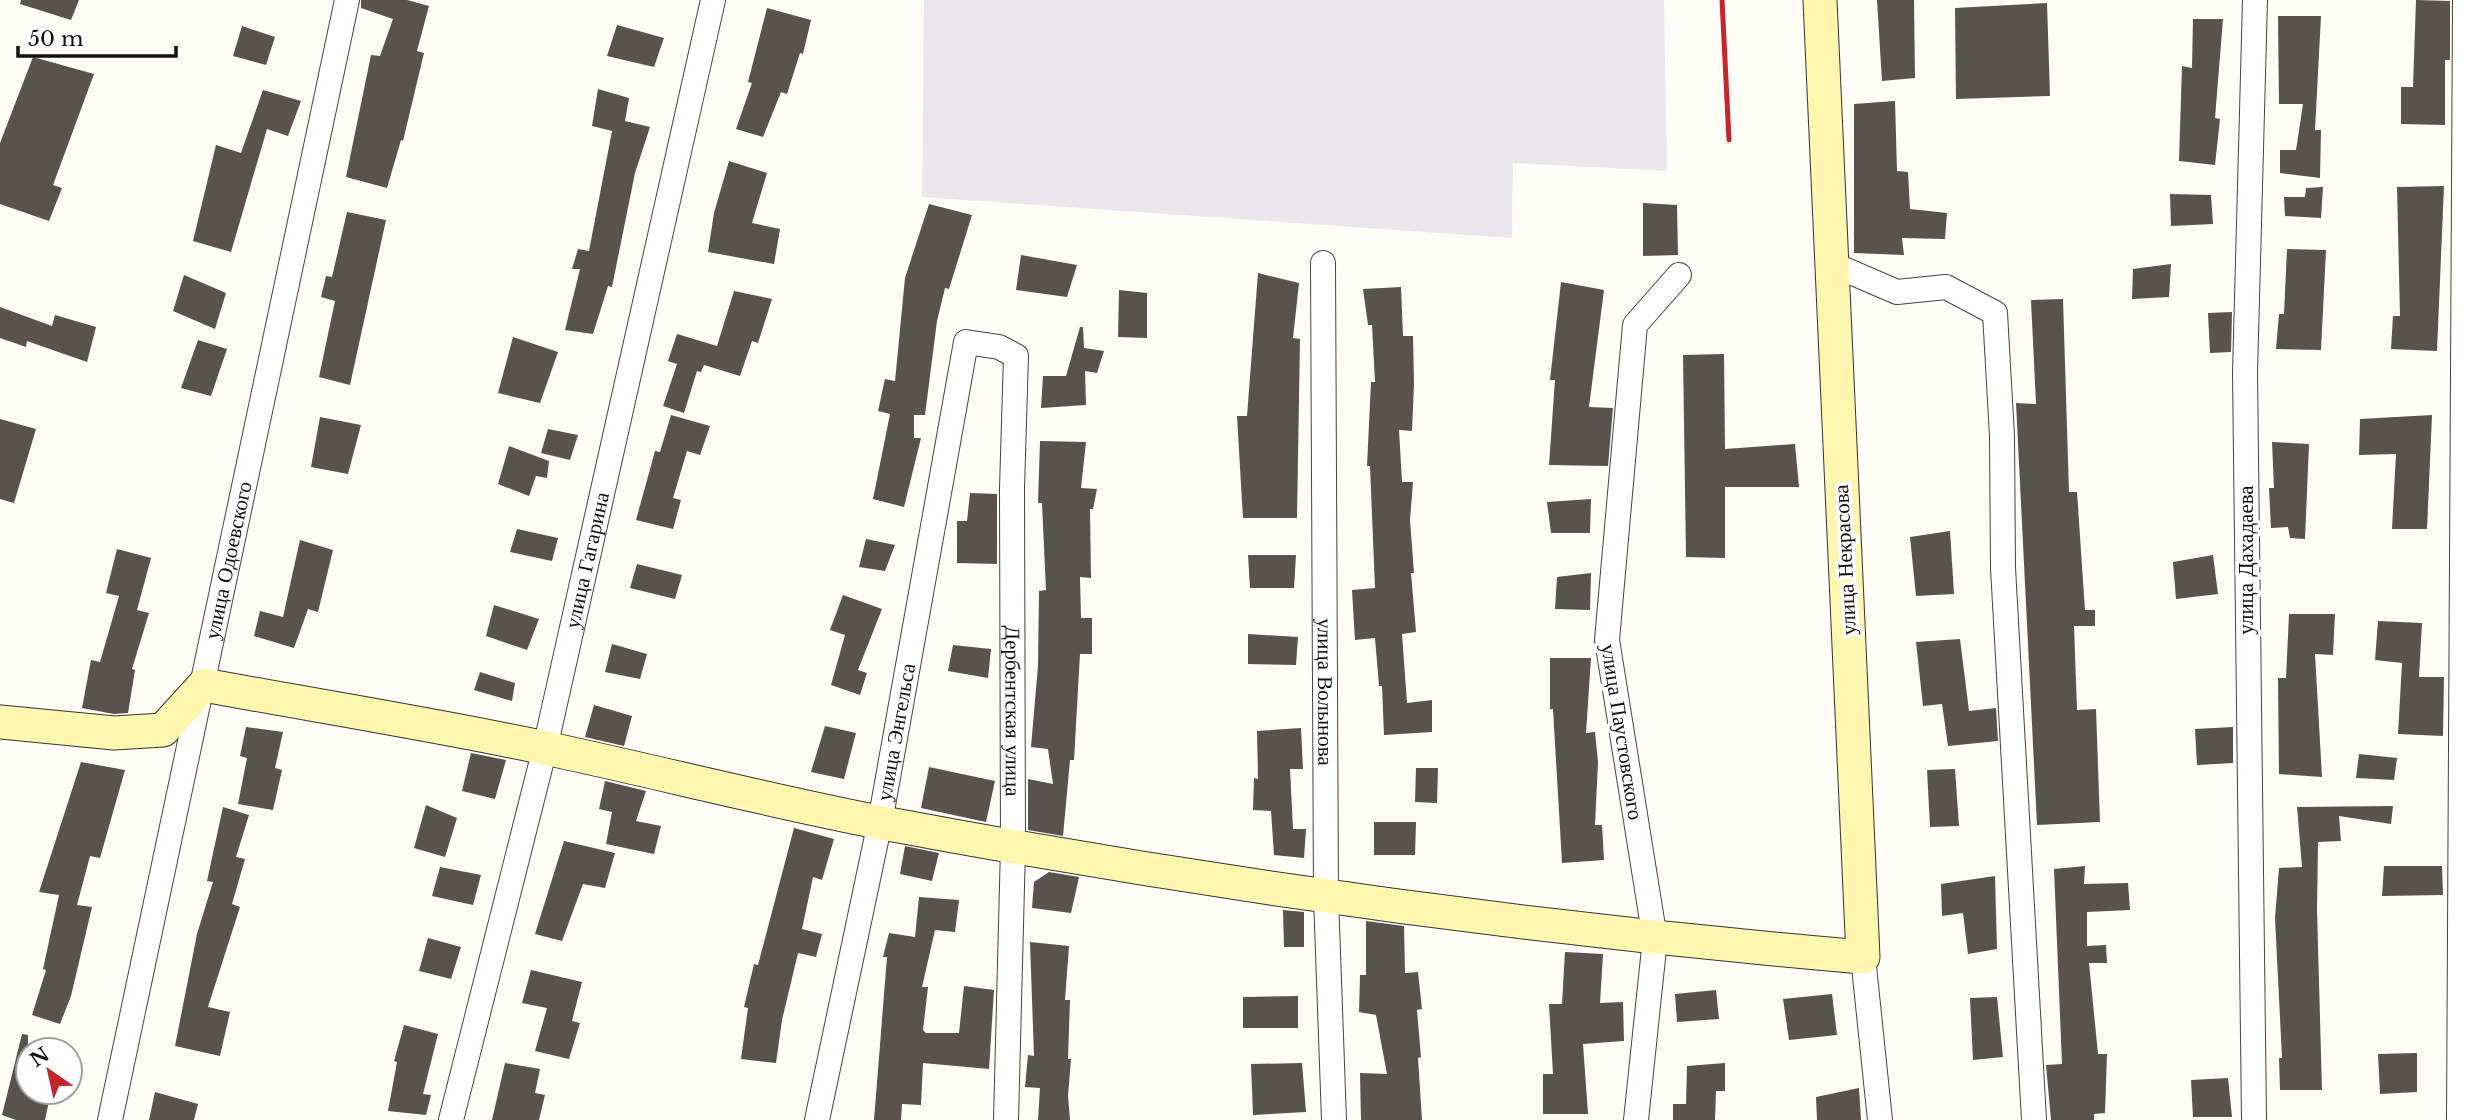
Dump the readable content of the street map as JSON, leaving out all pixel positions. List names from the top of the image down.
{
  "streets": {
    "street": [
      "улица Одоевского",
      "улица Некрасова",
      "улица Дахадаева",
      "улица Гагарина",
      "улица Волынова",
      "Дербентская улица",
      "улица Энгельса",
      "улица Паустовского"
    ]
  },
  "crossings": [
    ["Дербентская улица", "улица Энгельса"]
  ],
  "scale_bar": "50 m",
  "north": "top left"
}
